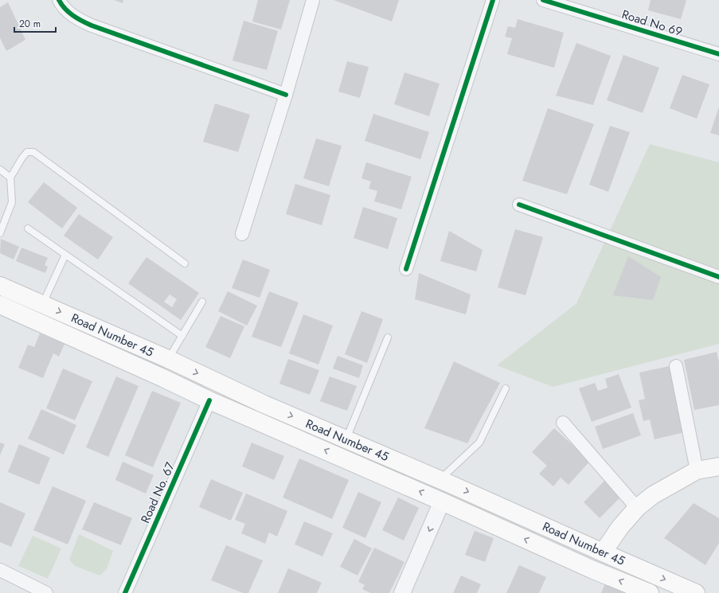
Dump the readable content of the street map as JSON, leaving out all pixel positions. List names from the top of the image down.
{
  "streets": {
    "main road": ["Road Number 45"],
    "street": ["Road No 69", "Road No. 67"]
  },
  "crossings": [
    ["Road Number 45", "Road No. 67"]
  ],
  "scale_bar": "20 m"
}
